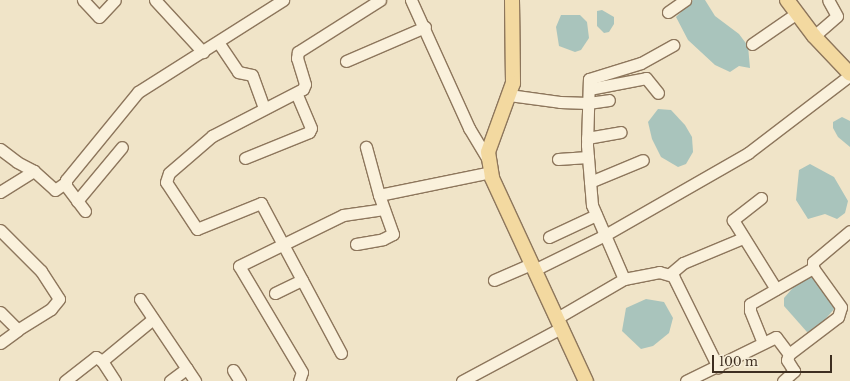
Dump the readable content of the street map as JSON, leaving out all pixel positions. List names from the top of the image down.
{
  "scale_bar": "100 m"
}
